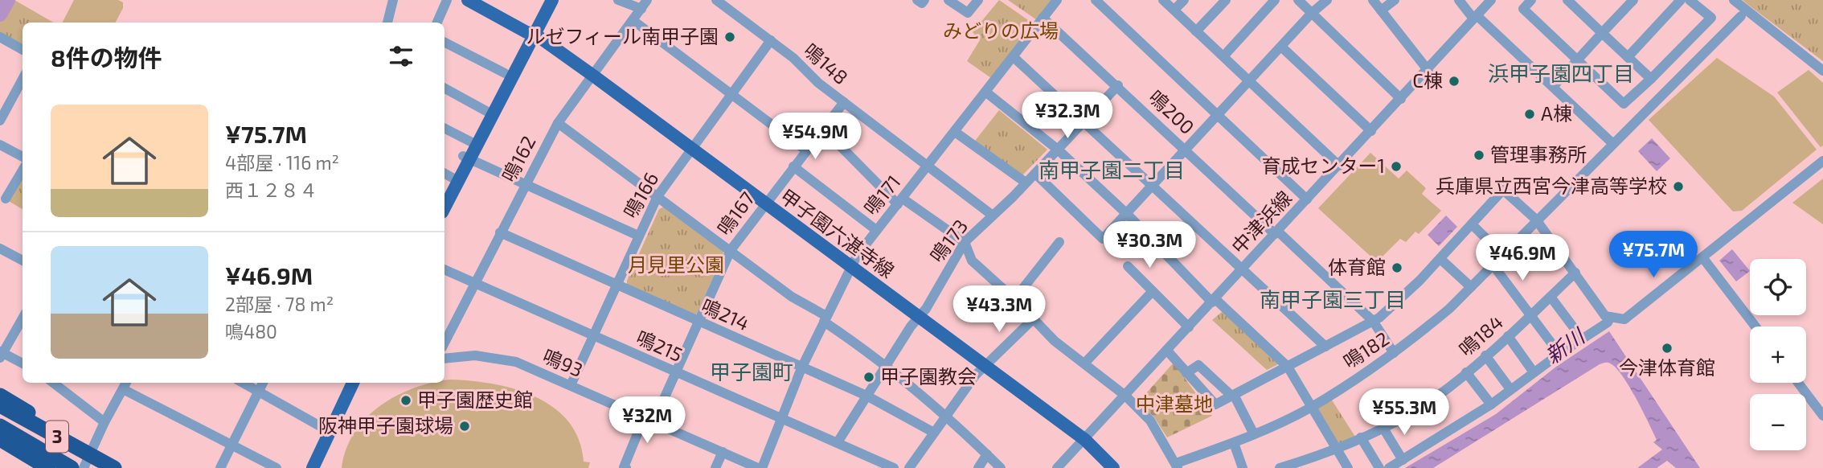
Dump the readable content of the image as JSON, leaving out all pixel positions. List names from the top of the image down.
{
  "streets": {
    "highway": ["3"],
    "main road": ["甲子園六湛寺線"],
    "street": [
      "鳴148",
      "鳴200",
      "鳴162",
      "鳴166",
      "鳴171",
      "鳴167",
      "中津浜線",
      "鳴173",
      "鳴214",
      "鳴184",
      "鳴215",
      "鳴182",
      "鳴93"
    ]
  },
  "crossings": [
    ["鳴148", "鳴166"],
    ["鳴148", "鳴171"],
    ["鳴148", "鳴167"],
    ["鳴148", "鳴173"],
    ["鳴200", "鳴171"],
    ["鳴200", "中津浜線"],
    ["鳴200", "鳴173"],
    ["鳴200", "鳴182"],
    ["鳴162", "甲子園六湛寺線"],
    ["鳴162", "鳴214"],
    ["鳴162", "鳴215"],
    ["鳴166", "甲子園六湛寺線"],
    ["鳴166", "鳴214"],
    ["鳴166", "鳴215"],
    ["鳴166", "鳴93"],
    ["鳴171", "甲子園六湛寺線"],
    ["鳴171", "鳴214"],
    ["鳴171", "鳴215"],
    ["鳴171", "鳴93"],
    ["鳴167", "甲子園六湛寺線"],
    ["鳴167", "鳴214"],
    ["鳴167", "鳴215"],
    ["鳴167", "鳴93"],
    ["中津浜線", "甲子園六湛寺線"],
    ["甲子園六湛寺線", "鳴173"],
    ["鳴173", "鳴214"],
    ["鳴173", "鳴215"]
  ],
  "districts": [
    "浜甲子園四丁目",
    "南甲子園二丁目",
    "南甲子園三丁目",
    "甲子園町"
  ],
  "water": ["新川"],
  "parks": ["みどりの広場", "月見里公園", "中津墓地"],
  "places": [
    "ルゼフィール南甲子園",
    "C棟",
    "A棟",
    "管理事務所",
    "育成センター1",
    "兵庫県立西宮今津高等学校",
    "体育館",
    "今津体育館",
    "甲子園教会",
    "甲子園歴史館",
    "阪神甲子園球場"
  ],
  "page": {
    "heading": "8件の物件",
    "list": [
      {
        "name": "¥75.7M",
        "note": "4部屋 · 116 m² · 西１２８４"
      },
      {
        "name": "¥46.9M",
        "note": "2部屋 · 78 m² · 鳴480"
      }
    ],
    "price": [
      "¥32.3M",
      "¥54.9M",
      "¥30.3M",
      "¥75.7M",
      "¥46.9M",
      "¥43.3M",
      "¥55.3M",
      "¥32M"
    ],
    "map_buttons": ["+", "−"]
  }
}
